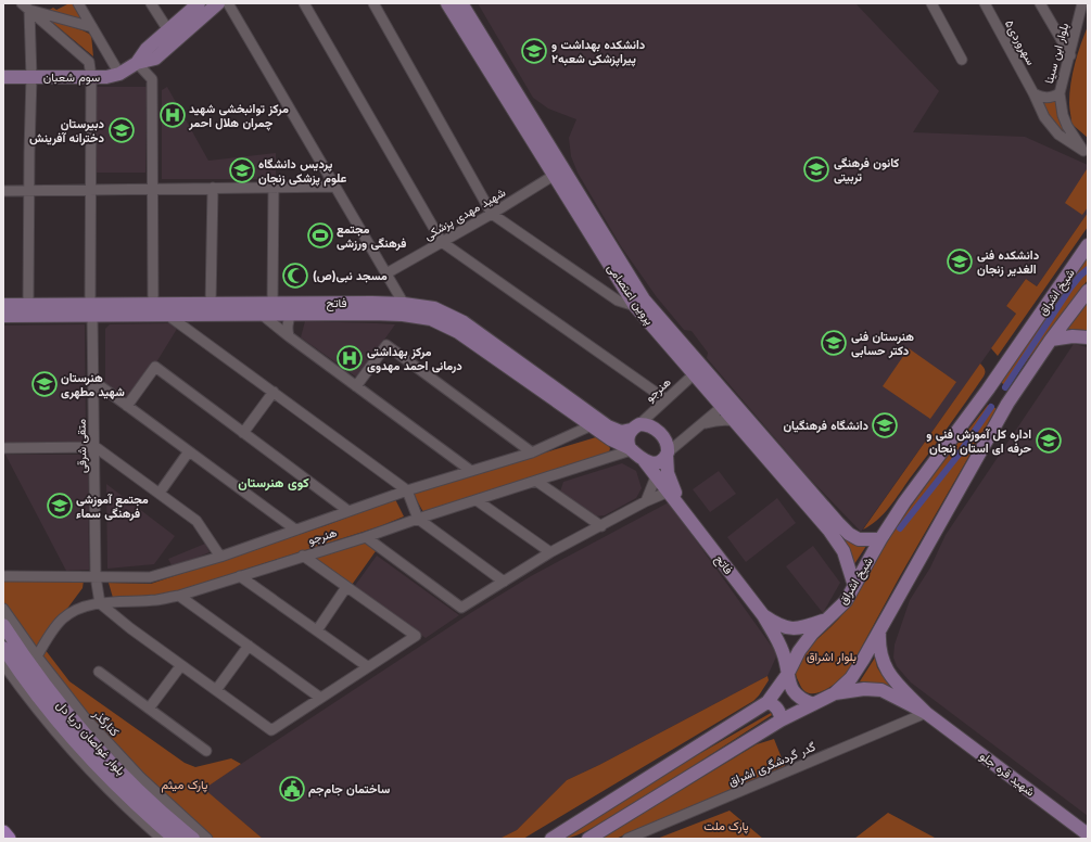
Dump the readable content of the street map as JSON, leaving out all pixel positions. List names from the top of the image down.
{
  "streets": {
    "main road": [
      "سوم شعبان",
      "شیخ اشراق",
      "پروین اعتصامی",
      "فاتح",
      "بلوار غواصان دریا دل",
      "شهید قره جلو"
    ],
    "street": [
      "سهروردی۵",
      "بلوار ابن سینا",
      "شهید مهدی پزشکی",
      "هنرجو",
      "متقی شرقی",
      "کنارگذر",
      "گدر گردشگری اشراق"
    ]
  },
  "crossings": [
    ["سهروردی۵", "بلوار ابن سینا"],
    ["سوم شعبان", "متقی شرقی"],
    ["شهید مهدی پزشکی", "پروین اعتصامی"],
    ["شیخ اشراق", "پروین اعتصامی"],
    ["شیخ اشراق", "فاتح"],
    ["پروین اعتصامی", "هنرجو"],
    ["فاتح", "هنرجو"],
    ["فاتح", "متقی شرقی"],
    ["هنرجو", "متقی شرقی"],
    ["هنرجو", "کنارگذر"],
    ["گدر گردشگری اشراق", "شهید قره جلو"]
  ],
  "districts": ["کوی هنرستان"],
  "parks": ["بلوار اشراق", "پارک میثم", "پارک ملت"],
  "places": {
    "school or university": [
      "دانشکده بهداشت و پیراپزشکى شعبه۲",
      "دبیرستان دخترانه آفرینش",
      "کانون فرهنگی تربیتی",
      "پردیس دانشگاه علوم پزشکى زنجان",
      "دانشکده فنی الغدیر زنجان",
      "هنرستان فنی دکتر حسابی",
      "هنرستان شهید مطهری",
      "دانشگاه فرهنگیان",
      "اداره کل آموزش فنی و حرفه ای استان زنجان",
      "مجتمع آموزشی فرهنگی سماء"
    ],
    "hospital": ["مرکز توانبخشی شهید چمران هلال احمر", "مرکز بهداشتی درمانی احمد مهدوی"],
    "sports": ["مجتمع فرهنگی ورزشی"],
    "mosque": ["مسجد نبی(ص)"],
    "public building": ["ساختمان جام‌جم"]
  }
}
